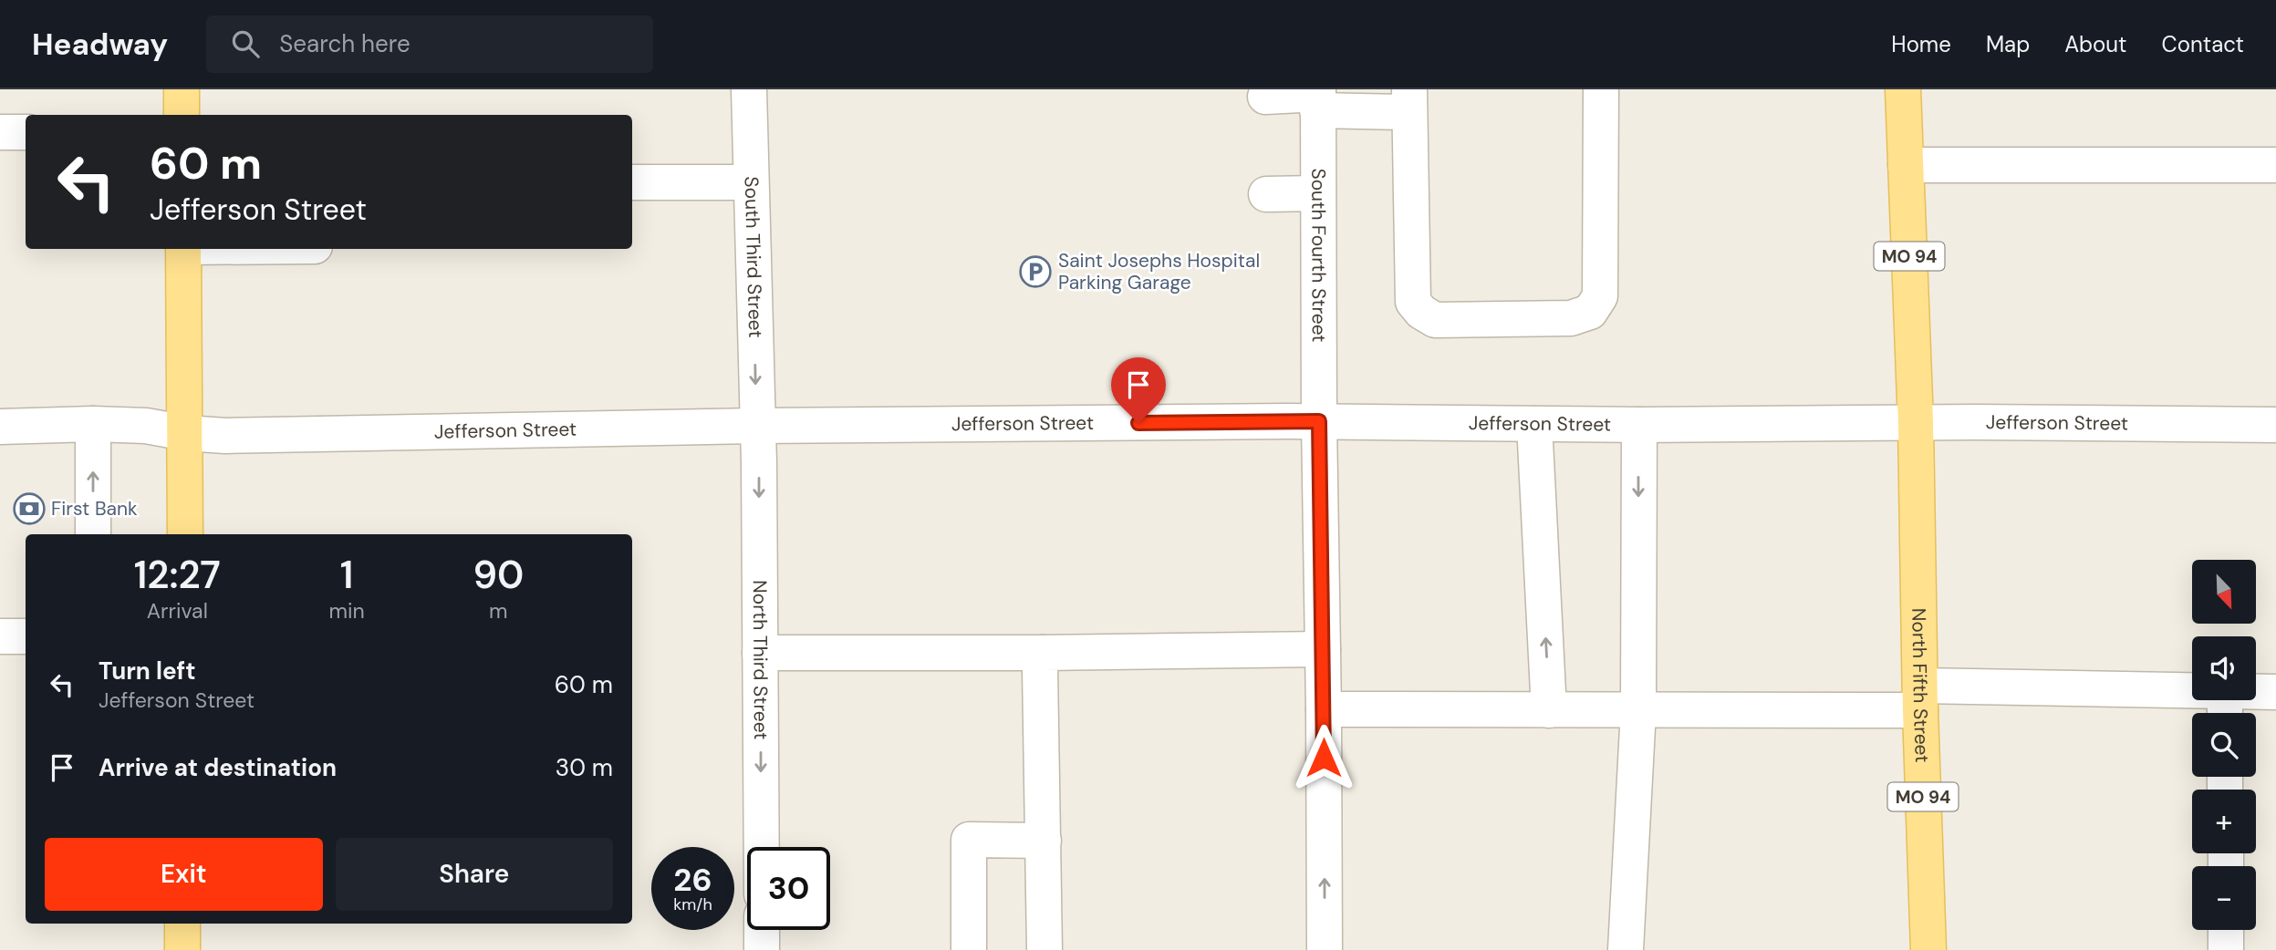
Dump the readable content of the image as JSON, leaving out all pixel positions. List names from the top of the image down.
{
  "streets": {
    "main road": ["MO 94", "North Fifth Street"],
    "street": [
      "South Fourth Street",
      "South Third Street",
      "Jefferson Street",
      "North Third Street"
    ]
  },
  "crossings": [
    ["South Fourth Street", "Jefferson Street"],
    ["MO 94", "Jefferson Street"],
    ["MO 94", "North Fifth Street"],
    ["South Third Street", "Jefferson Street"],
    ["South Third Street", "North Third Street"],
    ["Jefferson Street", "North Third Street"],
    ["Jefferson Street", "North Fifth Street"]
  ],
  "one_way": ["South Third Street"],
  "places": {
    "parking": ["Saint Josephs Hospital Parking Garage"],
    "bank": ["First Bank"]
  },
  "north": "bottom right",
  "page": {
    "header": "Headway",
    "search": "Search here",
    "nav": [
      "Home",
      "Map",
      "About",
      "Contact"
    ],
    "turn": ["60 m", "Jefferson Street"],
    "eta": [
      "12:27",
      "Arrival",
      "1",
      "min",
      "90",
      "m"
    ],
    "map_buttons": ["+", "−"],
    "list": [
      {
        "name": "Turn left",
        "note": "Jefferson Street",
        "value": "60 m"
      },
      {
        "name": "Arrive at destination",
        "value": "30 m"
      }
    ],
    "buttons": ["Exit", "Share"],
    "speed": "26 km/h",
    "limit": "30"
  }
}
